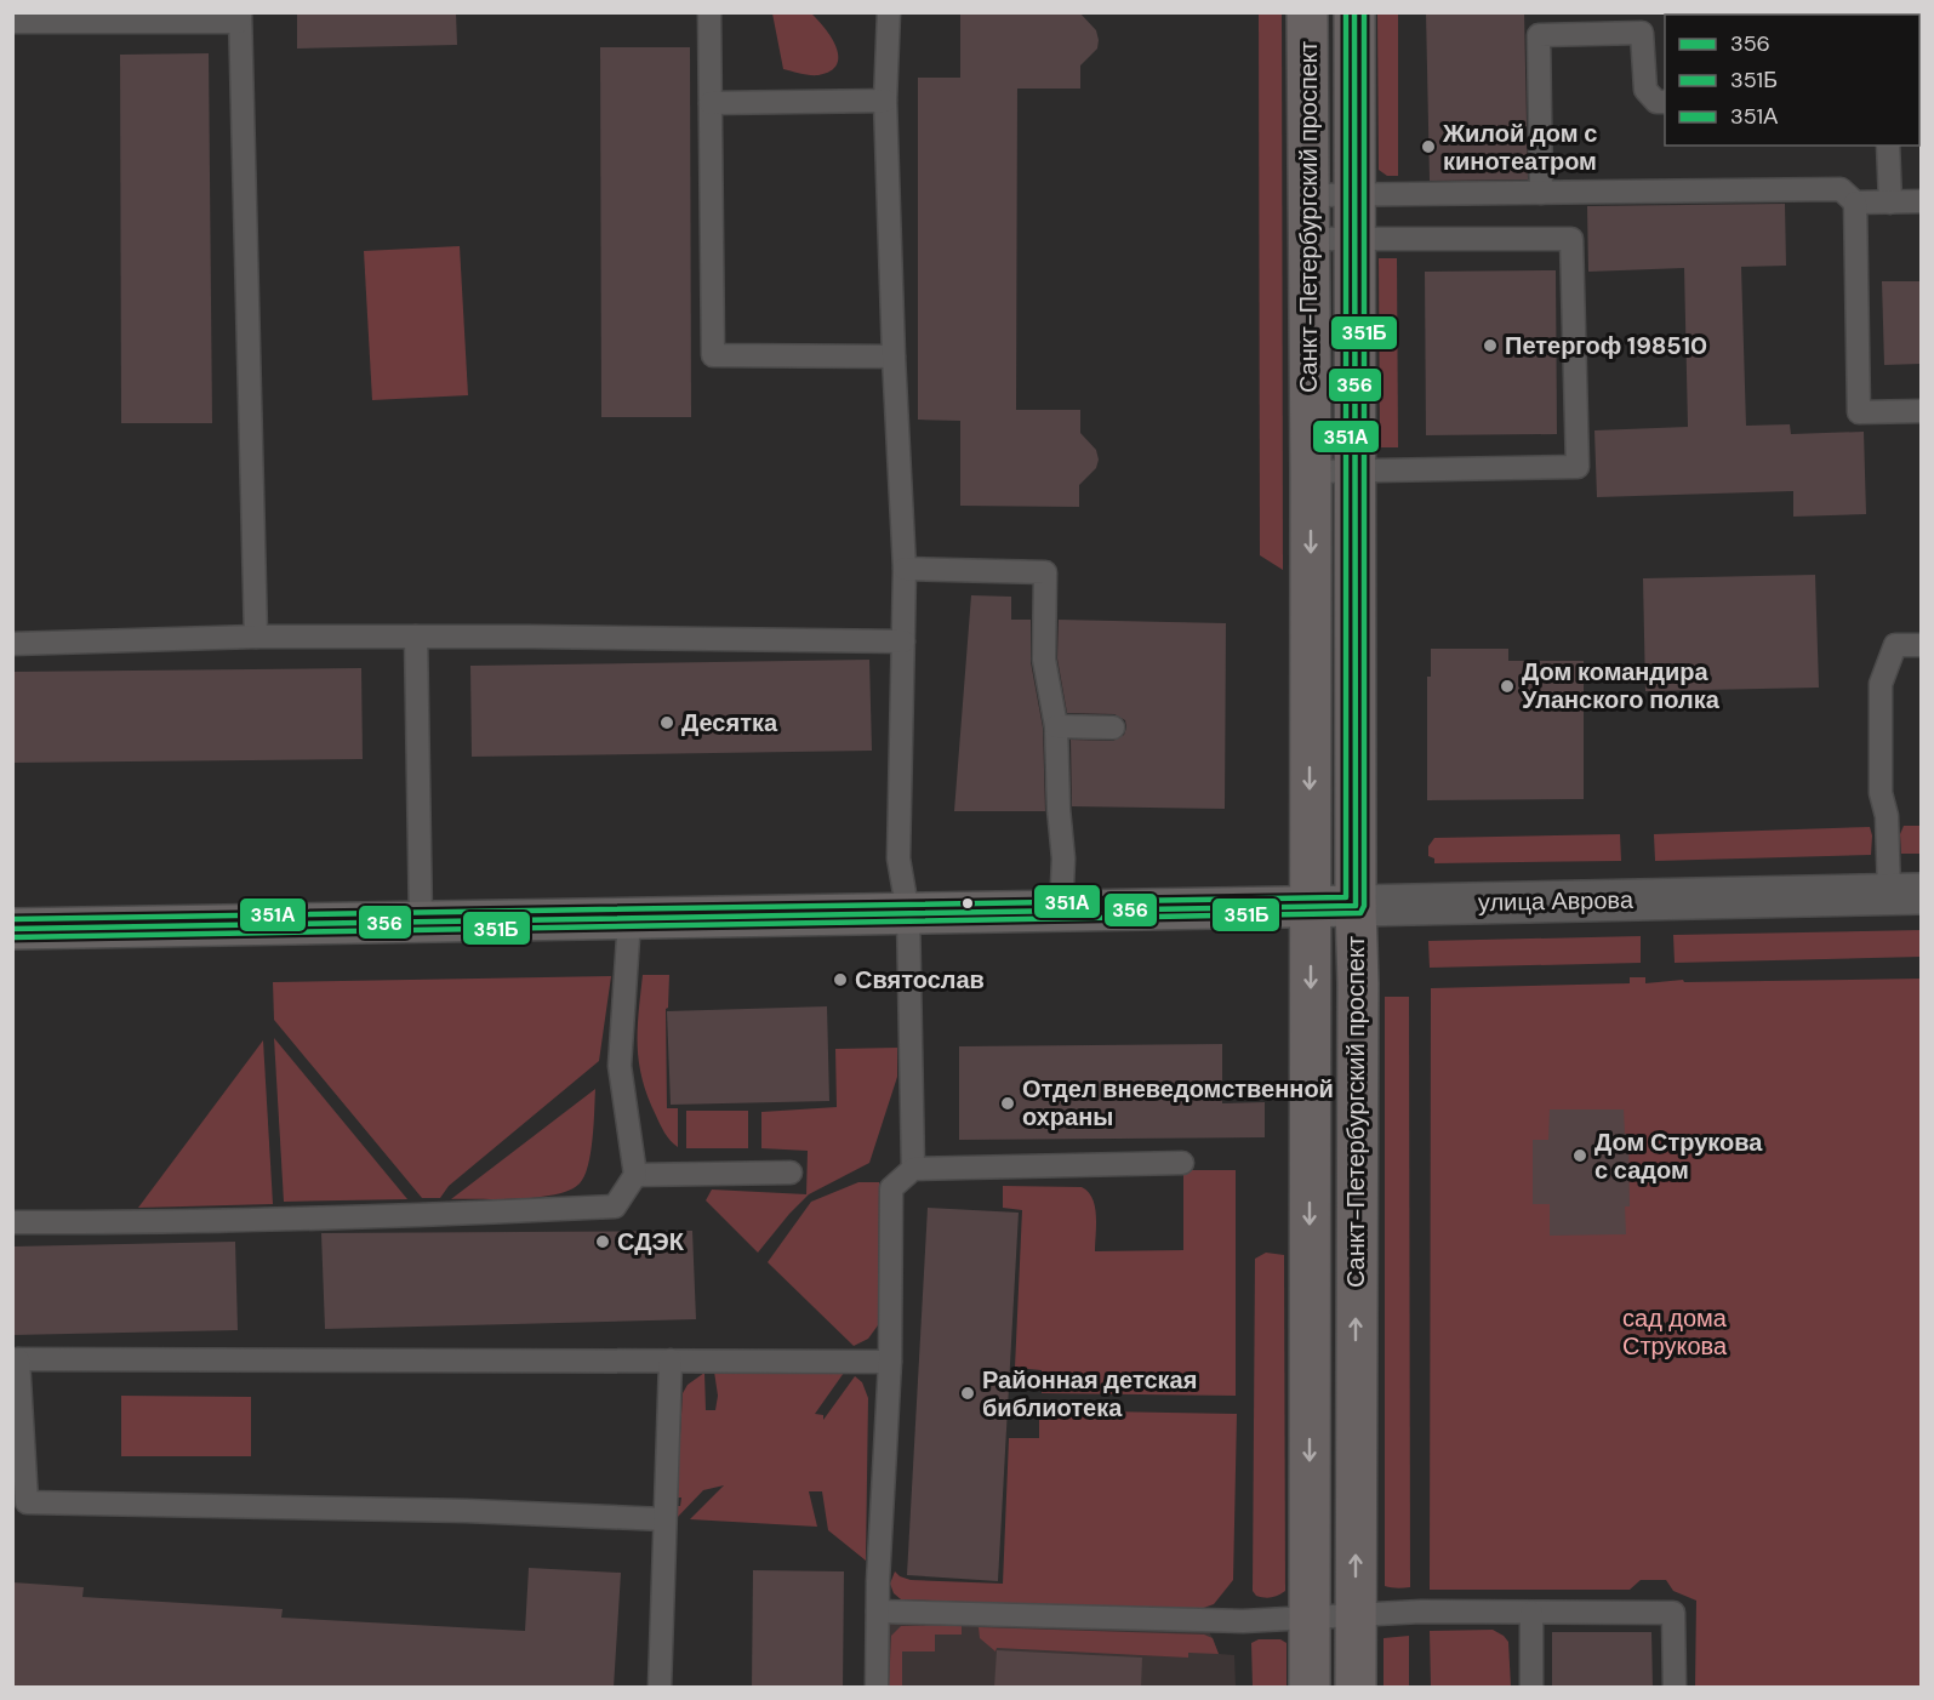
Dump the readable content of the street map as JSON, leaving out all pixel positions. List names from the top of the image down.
{
  "streets": {
    "main road": ["Санкт-Петербургский проспект"],
    "street": ["улица Аврова"]
  },
  "crossings": [
    ["Санкт-Петербургский проспект", "улица Аврова"]
  ],
  "parks": ["сад дома Струкова"],
  "places": [
    "Жилой дом с кинотеатром",
    "Петергоф 198510",
    "Дом командира Уланского полка",
    "Десятка",
    "Святослав",
    "Отдел вневедомственной охраны",
    "Дом Струкова с садом",
    "СДЭК",
    "Районная детская библиотека"
  ],
  "lines": ["transit line 356", "transit line 351Б", "transit line 351А"],
  "legend": ["356", "351Б", "351А"]
}
